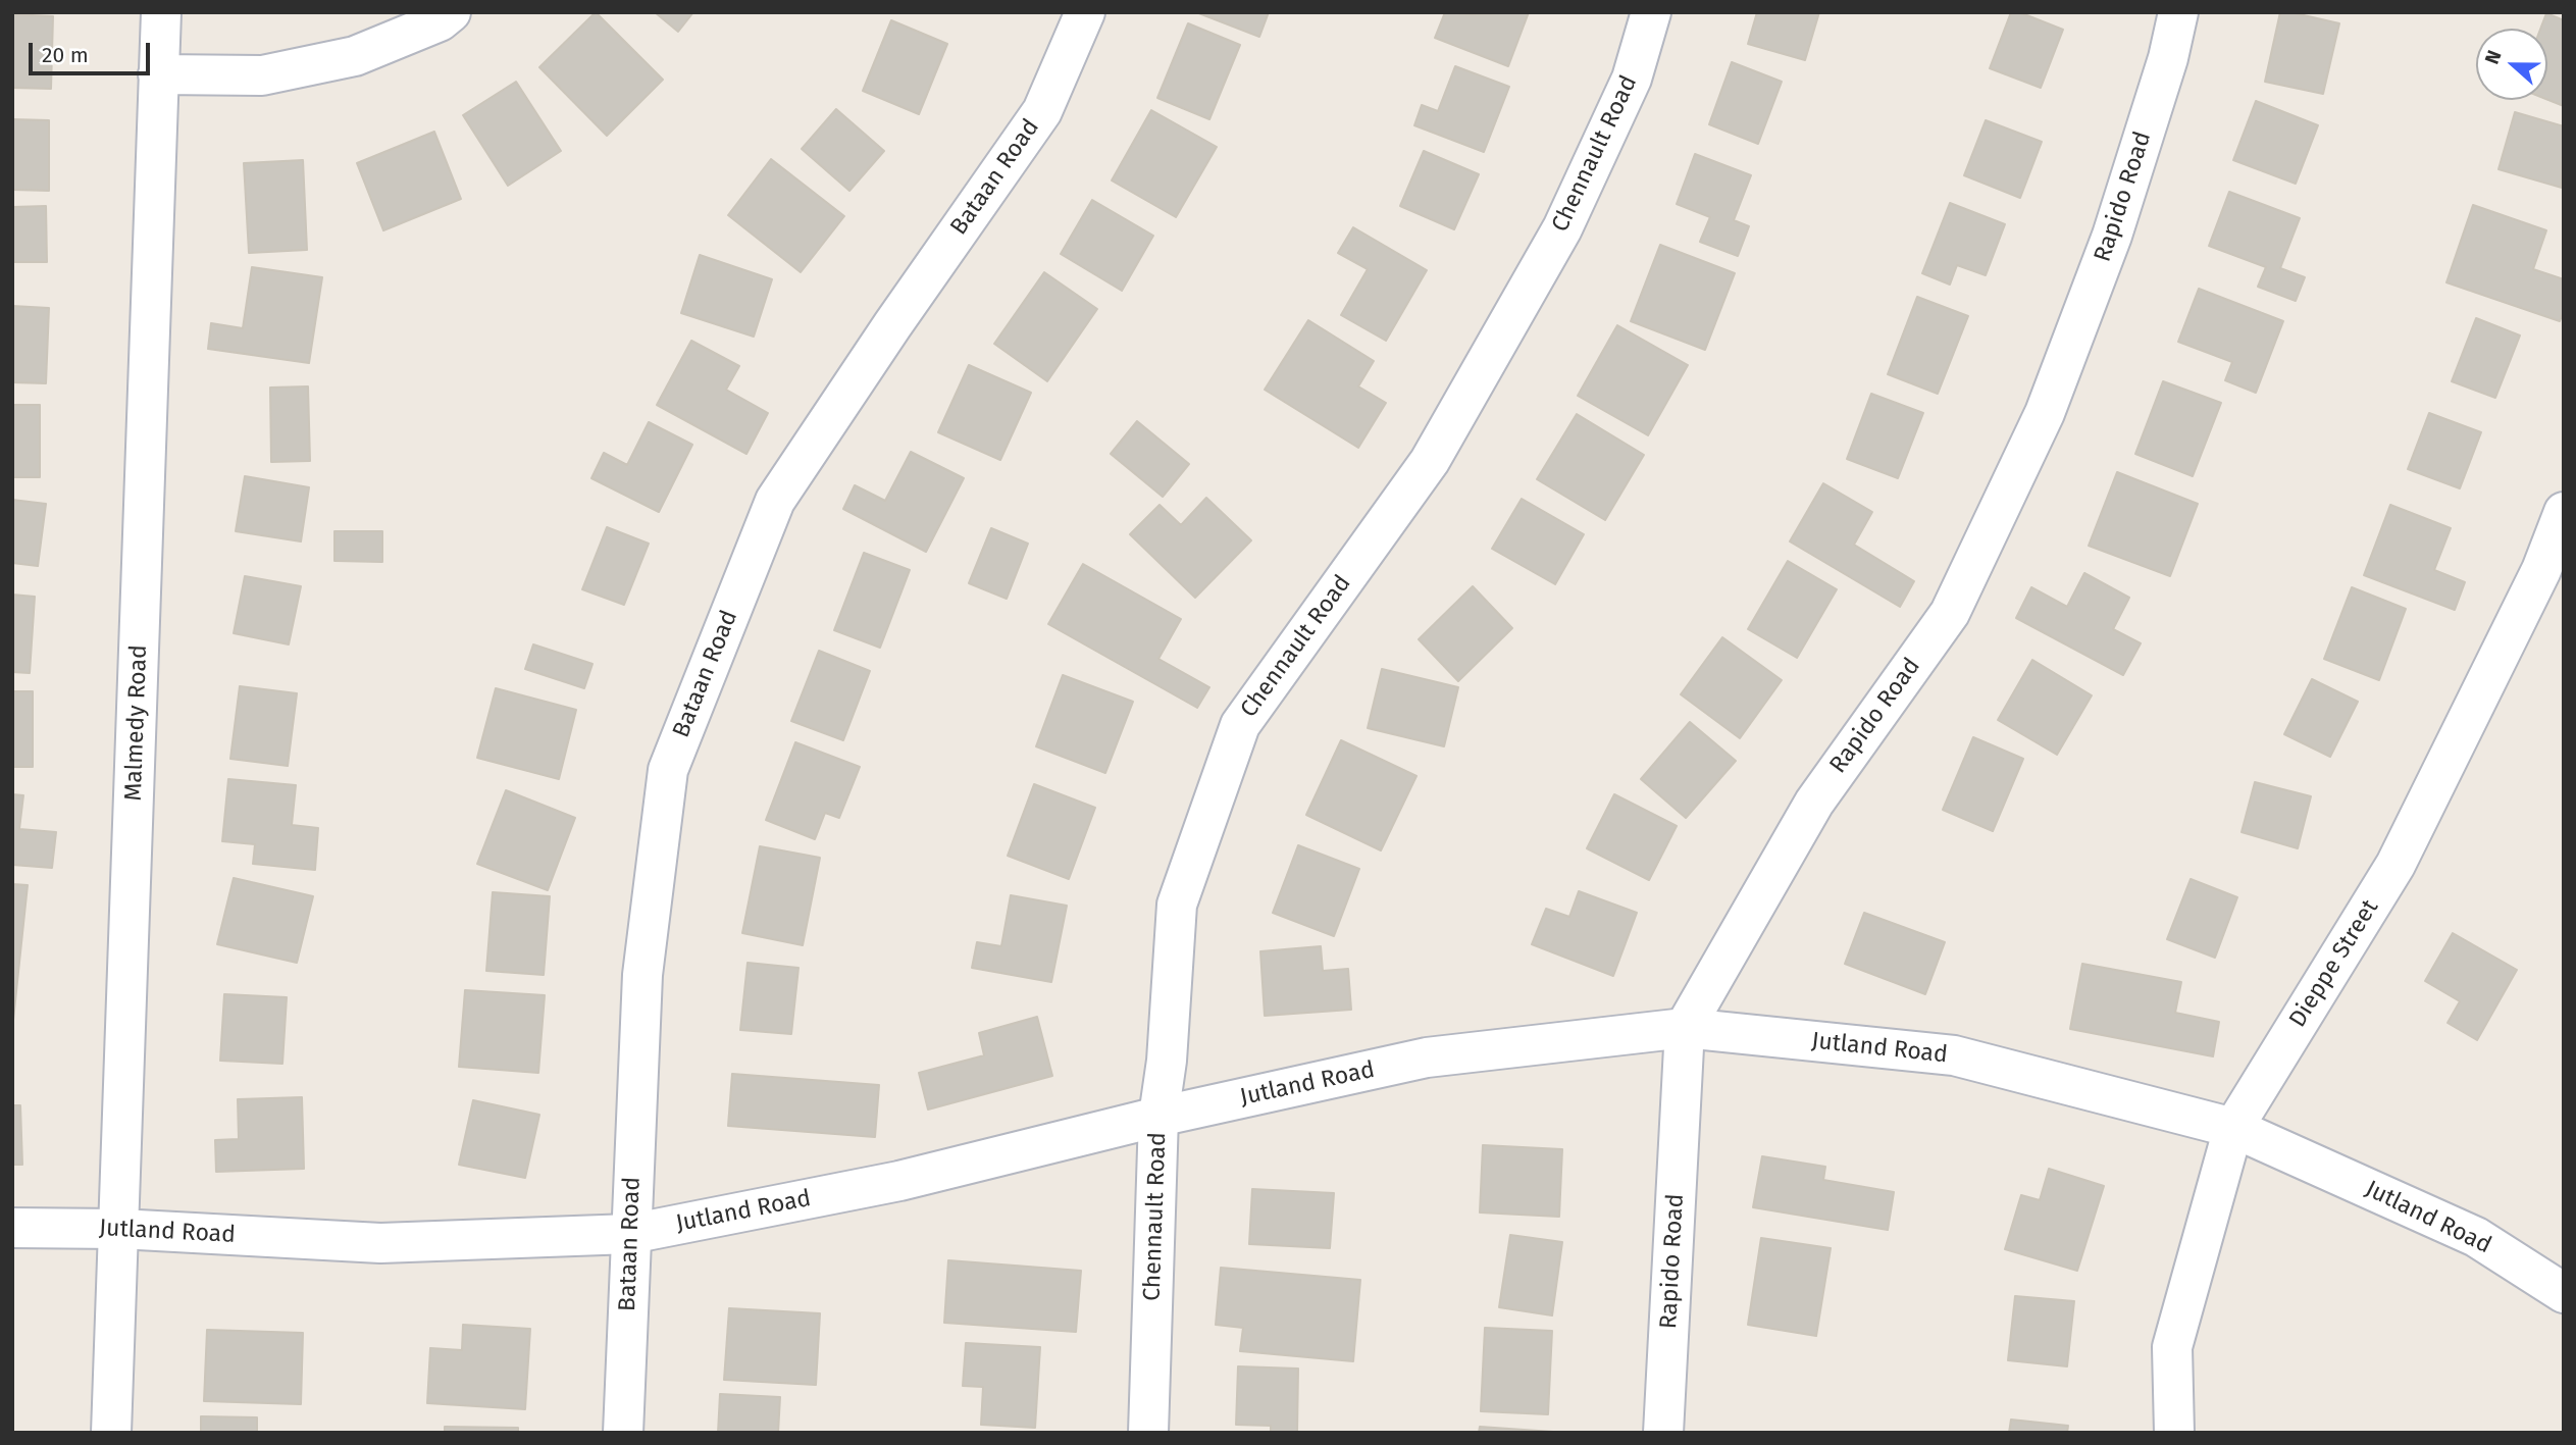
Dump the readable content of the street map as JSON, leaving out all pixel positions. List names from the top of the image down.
{
  "streets": {
    "street": [
      "Chennault Road",
      "Bataan Road",
      "Rapido Road",
      "Malmedy Road",
      "Dieppe Street",
      "Jutland Road"
    ]
  },
  "crossings": [
    ["Chennault Road", "Jutland Road"],
    ["Bataan Road", "Jutland Road"],
    ["Rapido Road", "Jutland Road"],
    ["Malmedy Road", "Jutland Road"],
    ["Dieppe Street", "Jutland Road"]
  ],
  "scale_bar": "20 m",
  "north": "left"
}
